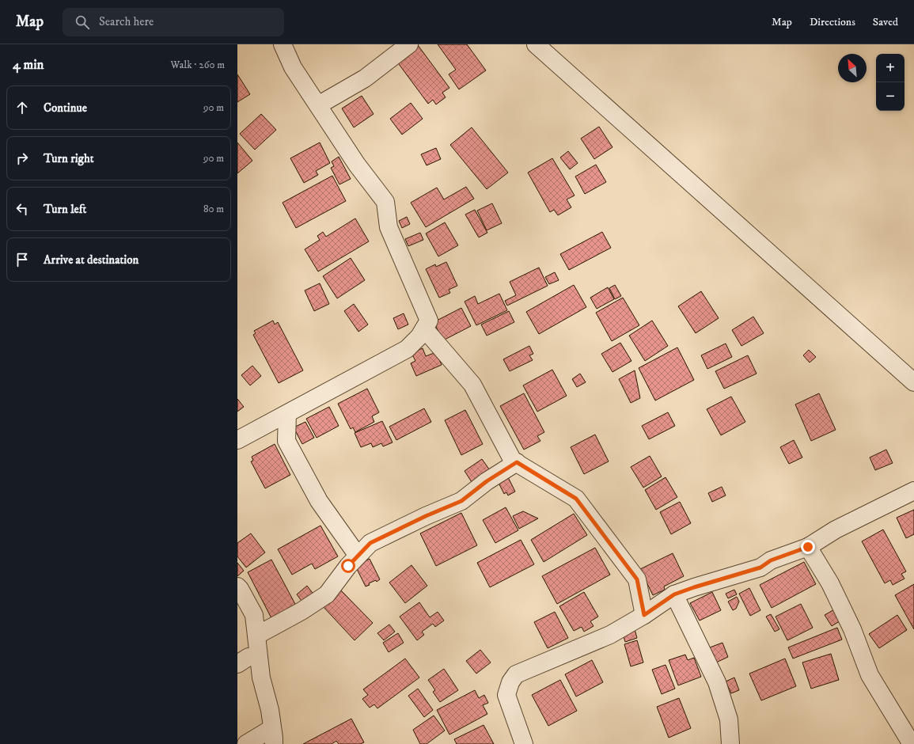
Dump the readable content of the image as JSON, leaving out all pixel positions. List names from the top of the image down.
{
  "north": "top left",
  "page": {
    "header": "Map",
    "search": "Search here",
    "nav": ["Map", "Directions", "Saved"],
    "heading": ["4 min", "Walk · 260 m"],
    "map_buttons": ["+", "−"],
    "list": [
      ["Continue", "90 m"],
      ["Turn right", "90 m"],
      ["Turn left", "80 m"],
      "Arrive at destination"
    ]
  }
}
